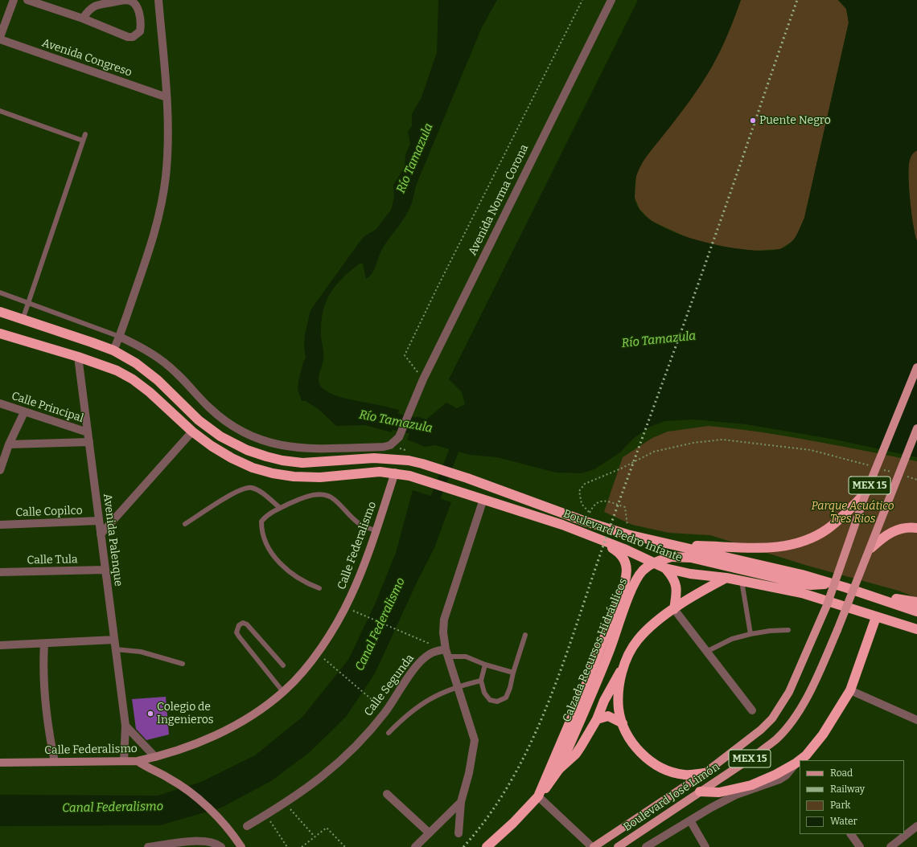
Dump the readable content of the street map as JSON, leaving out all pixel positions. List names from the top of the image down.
{
  "streets": {
    "highway": ["Boulevard Pedro Infante", "Calzada Recursos Hidráulicos"],
    "main road": ["MEX 15", "Calle Federalismo", "Boulevard José Limón"],
    "street": [
      "Avenida Congreso",
      "Avenida Norma Corona",
      "Calle Principal",
      "Calle Copilco",
      "Avenida Palenque",
      "Calle Tula",
      "Calle Segunda"
    ]
  },
  "crossings": [
    ["Calle Principal", "Avenida Palenque"],
    ["MEX 15", "Boulevard José Limón"],
    ["Calle Copilco", "Avenida Palenque"],
    ["Boulevard Pedro Infante", "Avenida Palenque"],
    ["Boulevard Pedro Infante", "Calle Federalismo"],
    ["Boulevard Pedro Infante", "Calzada Recursos Hidráulicos"],
    ["Avenida Palenque", "Calle Federalismo"],
    ["Avenida Palenque", "Calle Tula"]
  ],
  "water": ["Río Tamazula", "Canal Federalismo"],
  "parks": ["Parque Acuático Tres Rios"],
  "places": ["Puente Negro", "Colegio de Ingenieros"],
  "legend": [
    "Road",
    "Railway",
    "Park",
    "Water"
  ]
}
